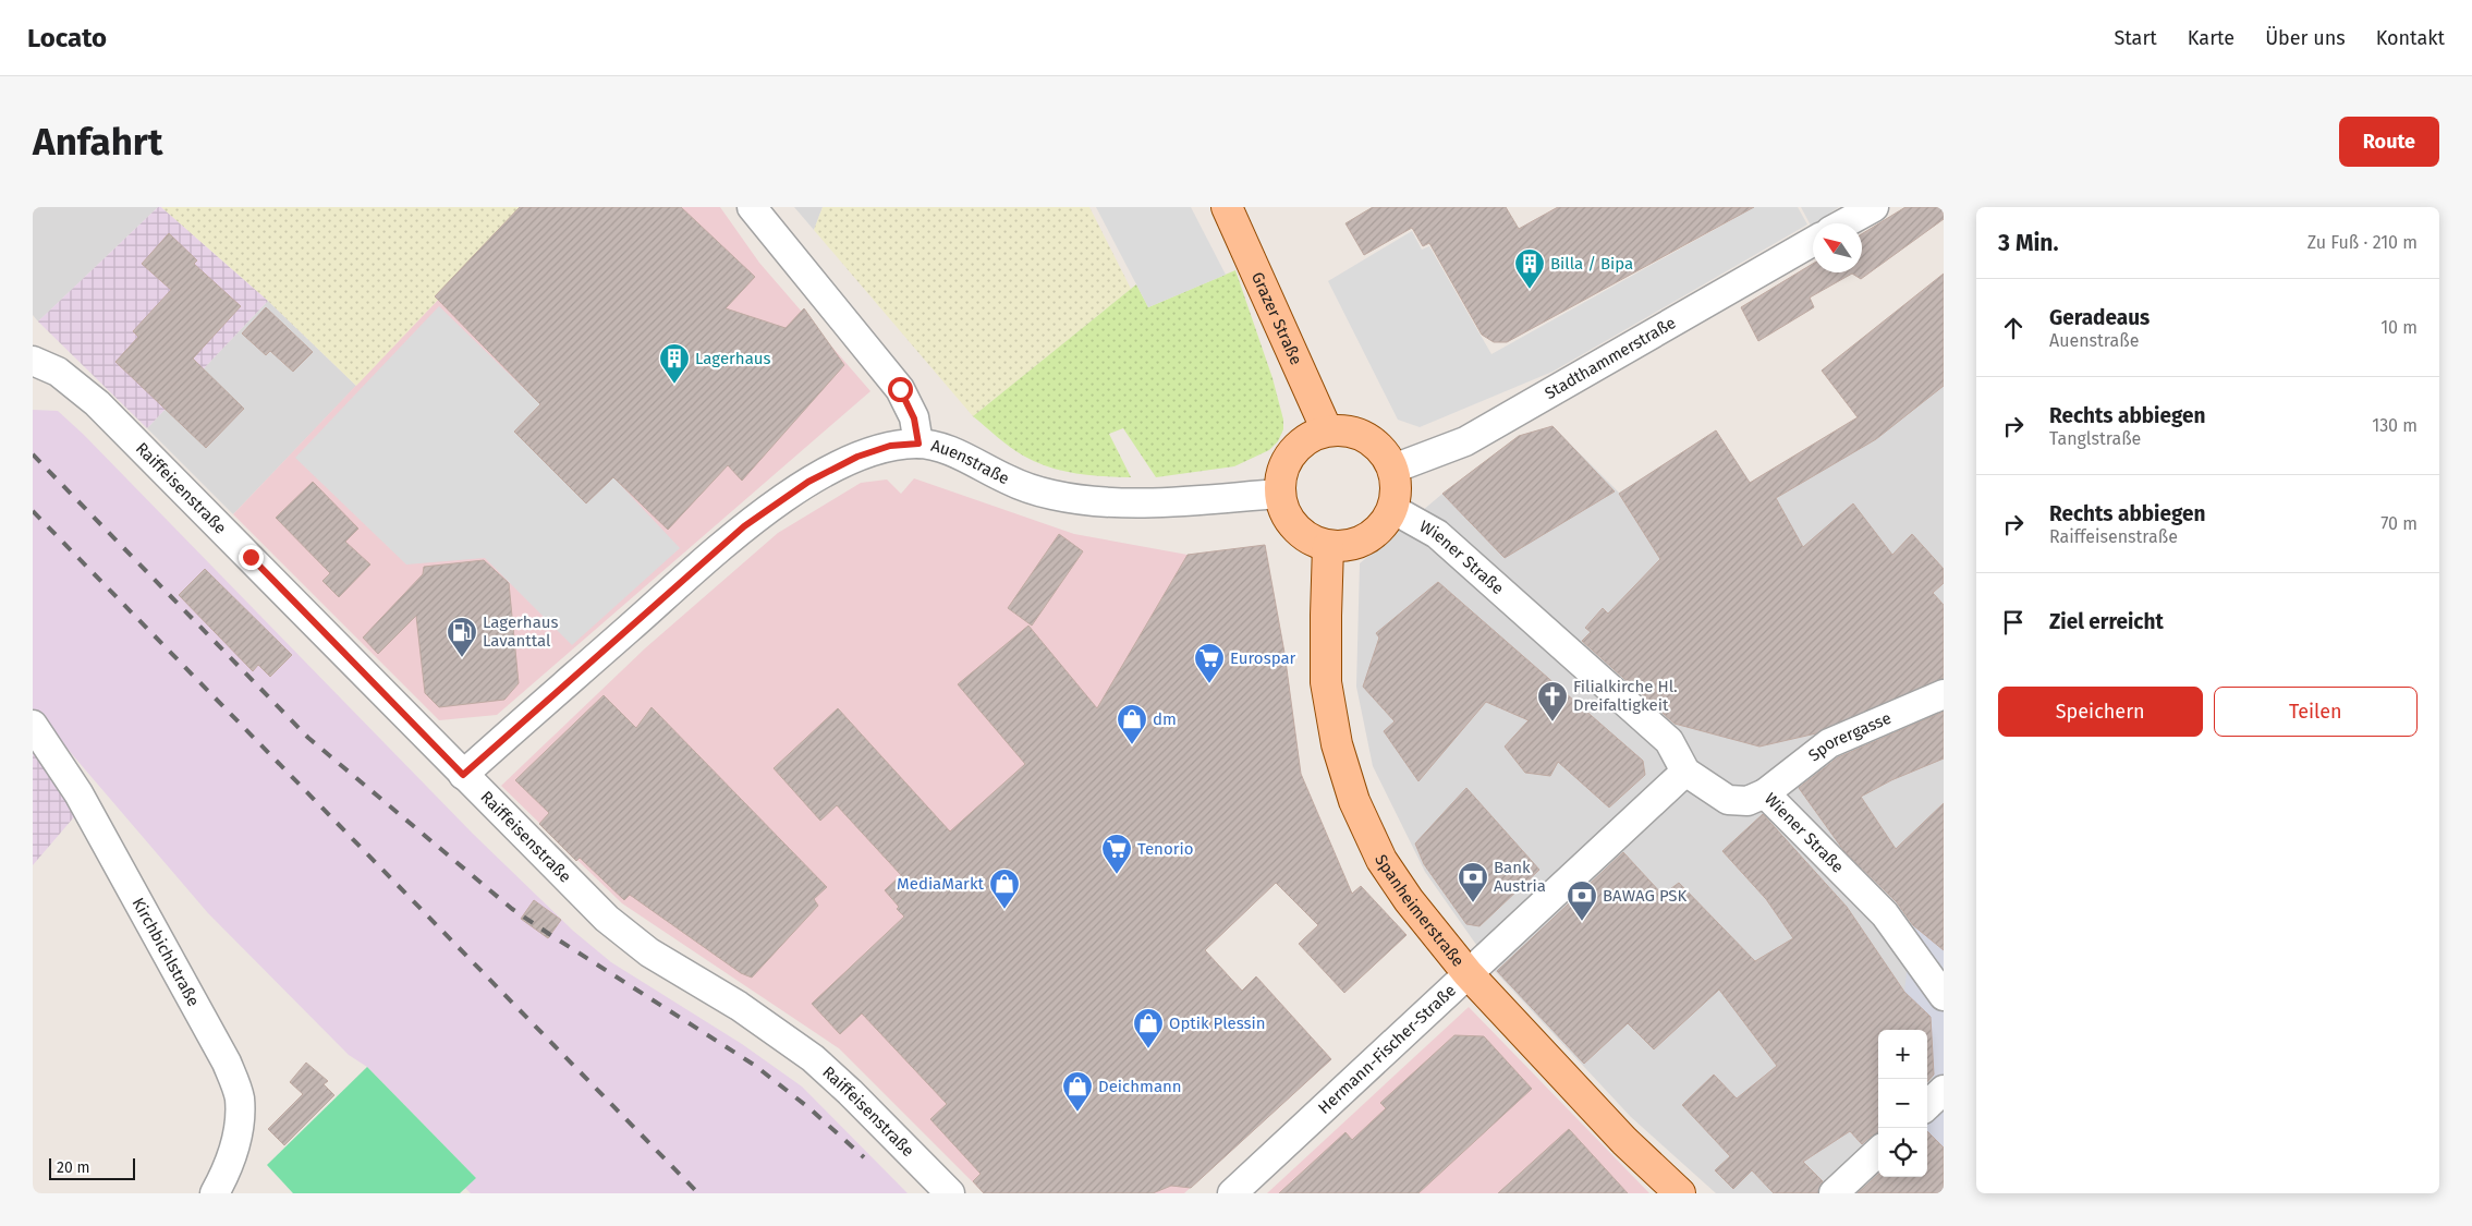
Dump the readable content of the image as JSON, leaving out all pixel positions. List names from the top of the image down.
{
  "streets": {
    "main road": ["Grazer Straße", "Spanheimerstraße"],
    "street": [
      "Stadthammerstraße",
      "Auenstraße",
      "Raiffeisenstraße",
      "Wiener Straße",
      "Sporergasse",
      "Kirchbichlstraße",
      "Hermann-Fischer-Straße"
    ]
  },
  "crossings": [
    ["Grazer Straße", "Stadthammerstraße"],
    ["Grazer Straße", "Auenstraße"],
    ["Grazer Straße", "Wiener Straße"],
    ["Grazer Straße", "Spanheimerstraße"],
    ["Stadthammerstraße", "Auenstraße"],
    ["Stadthammerstraße", "Wiener Straße"],
    ["Stadthammerstraße", "Spanheimerstraße"],
    ["Auenstraße", "Wiener Straße"],
    ["Auenstraße", "Spanheimerstraße"],
    ["Wiener Straße", "Sporergasse"],
    ["Wiener Straße", "Spanheimerstraße"],
    ["Wiener Straße", "Hermann-Fischer-Straße"],
    ["Spanheimerstraße", "Hermann-Fischer-Straße"]
  ],
  "places": {
    "building": ["Billa / Bipa", "Lagerhaus"],
    "fuel station": ["Lagerhaus Lavanttal"],
    "supermarket": ["Eurospar", "Tenorio"],
    "church": ["Filialkirche Hl. Dreifaltigkeit"],
    "shop": [
      "dm",
      "MediaMarkt",
      "Optik Plessin",
      "Deichmann"
    ],
    "bank": ["Bank Austria", "BAWAG PSK"]
  },
  "scale_bar": "20 m",
  "north": "top left",
  "page": {
    "header": "Locato",
    "nav": [
      "Start",
      "Karte",
      "Über uns",
      "Kontakt"
    ],
    "buttons": [
      "Route",
      ["Speichern", "Teilen"]
    ],
    "title": "Anfahrt",
    "heading": ["3 Min.", "Zu Fuß · 210 m"],
    "list": [
      ["Geradeaus", "Auenstraße", "10 m"],
      ["Rechts abbiegen", "Tanglstraße", "130 m"],
      ["Rechts abbiegen", "Raiffeisenstraße", "70 m"],
      "Ziel erreicht"
    ],
    "map_buttons": ["+", "−"],
    "scale": "20 m"
  }
}
